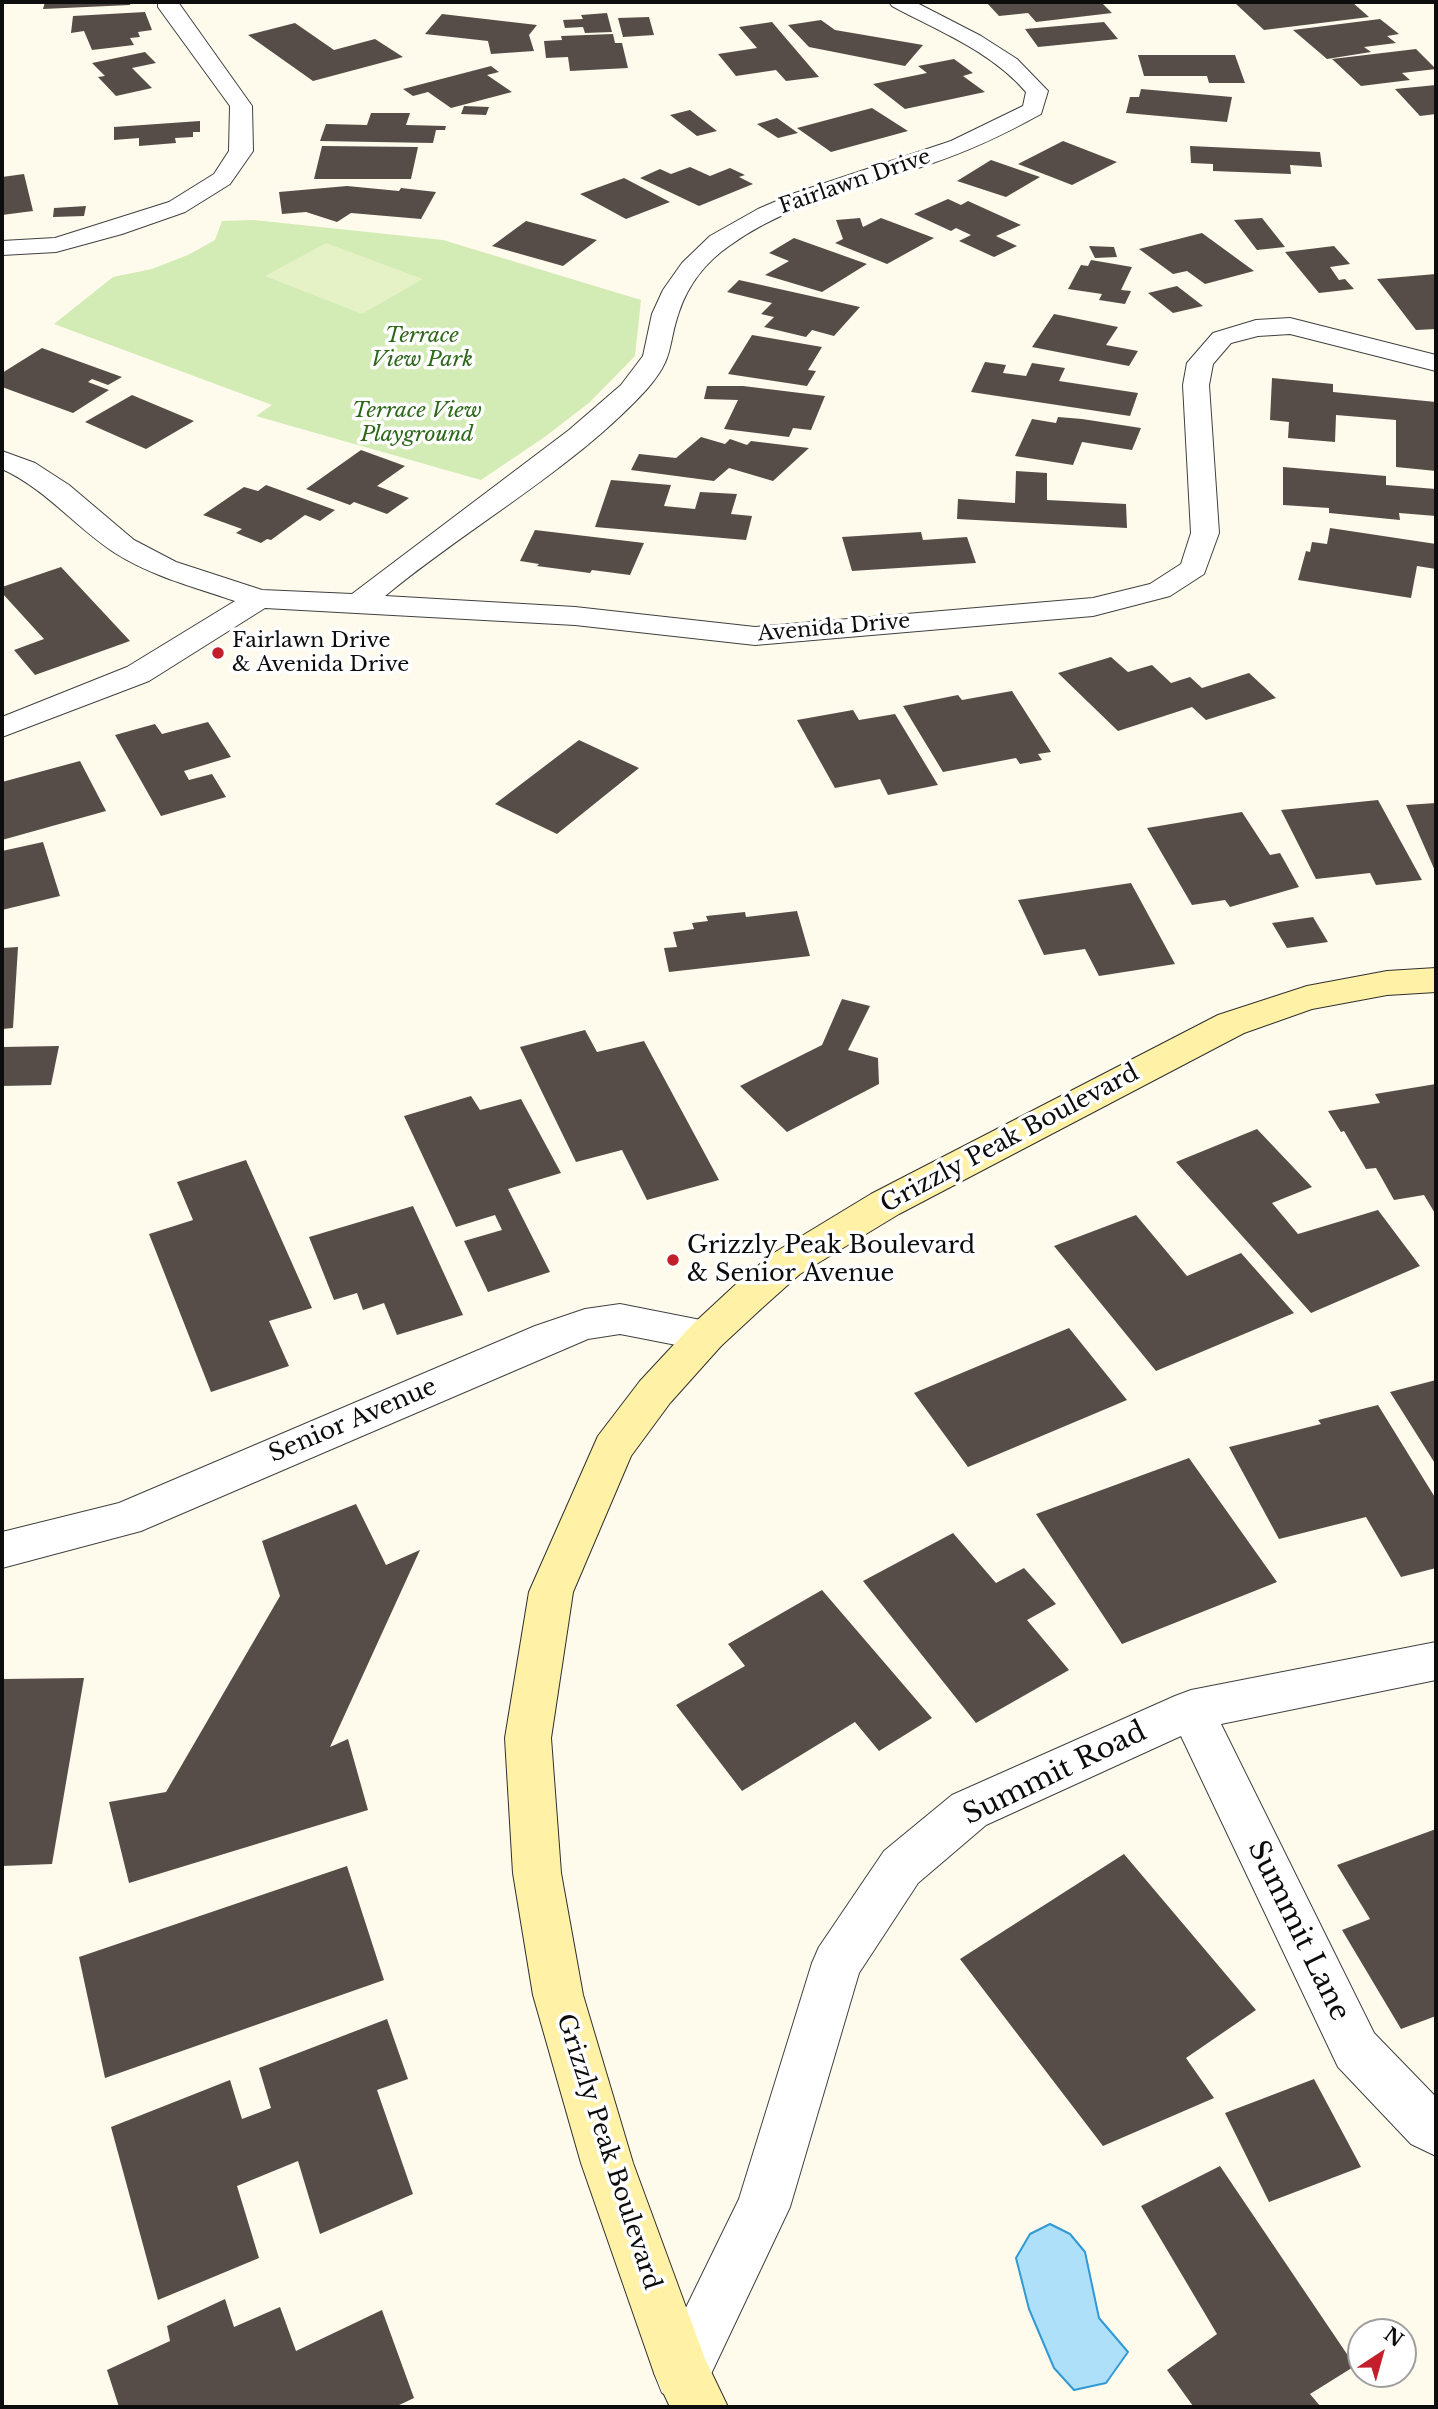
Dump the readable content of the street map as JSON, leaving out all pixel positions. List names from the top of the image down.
{
  "streets": {
    "street": [
      "Fairlawn Drive",
      "Avenida Drive",
      "Grizzly Peak Boulevard",
      "Senior Avenue",
      "Summit Road",
      "Summit Lane"
    ]
  },
  "crossings": [
    ["Fairlawn Drive", "Avenida Drive"],
    ["Grizzly Peak Boulevard", "Senior Avenue"],
    ["Grizzly Peak Boulevard", "Summit Road"],
    ["Summit Road", "Summit Lane"]
  ],
  "parks": ["Terrace View Park", "Terrace View Playground"],
  "places": ["Fairlawn Drive & Avenida Drive", "Grizzly Peak Boulevard & Senior Avenue"],
  "north": "top right"
}
